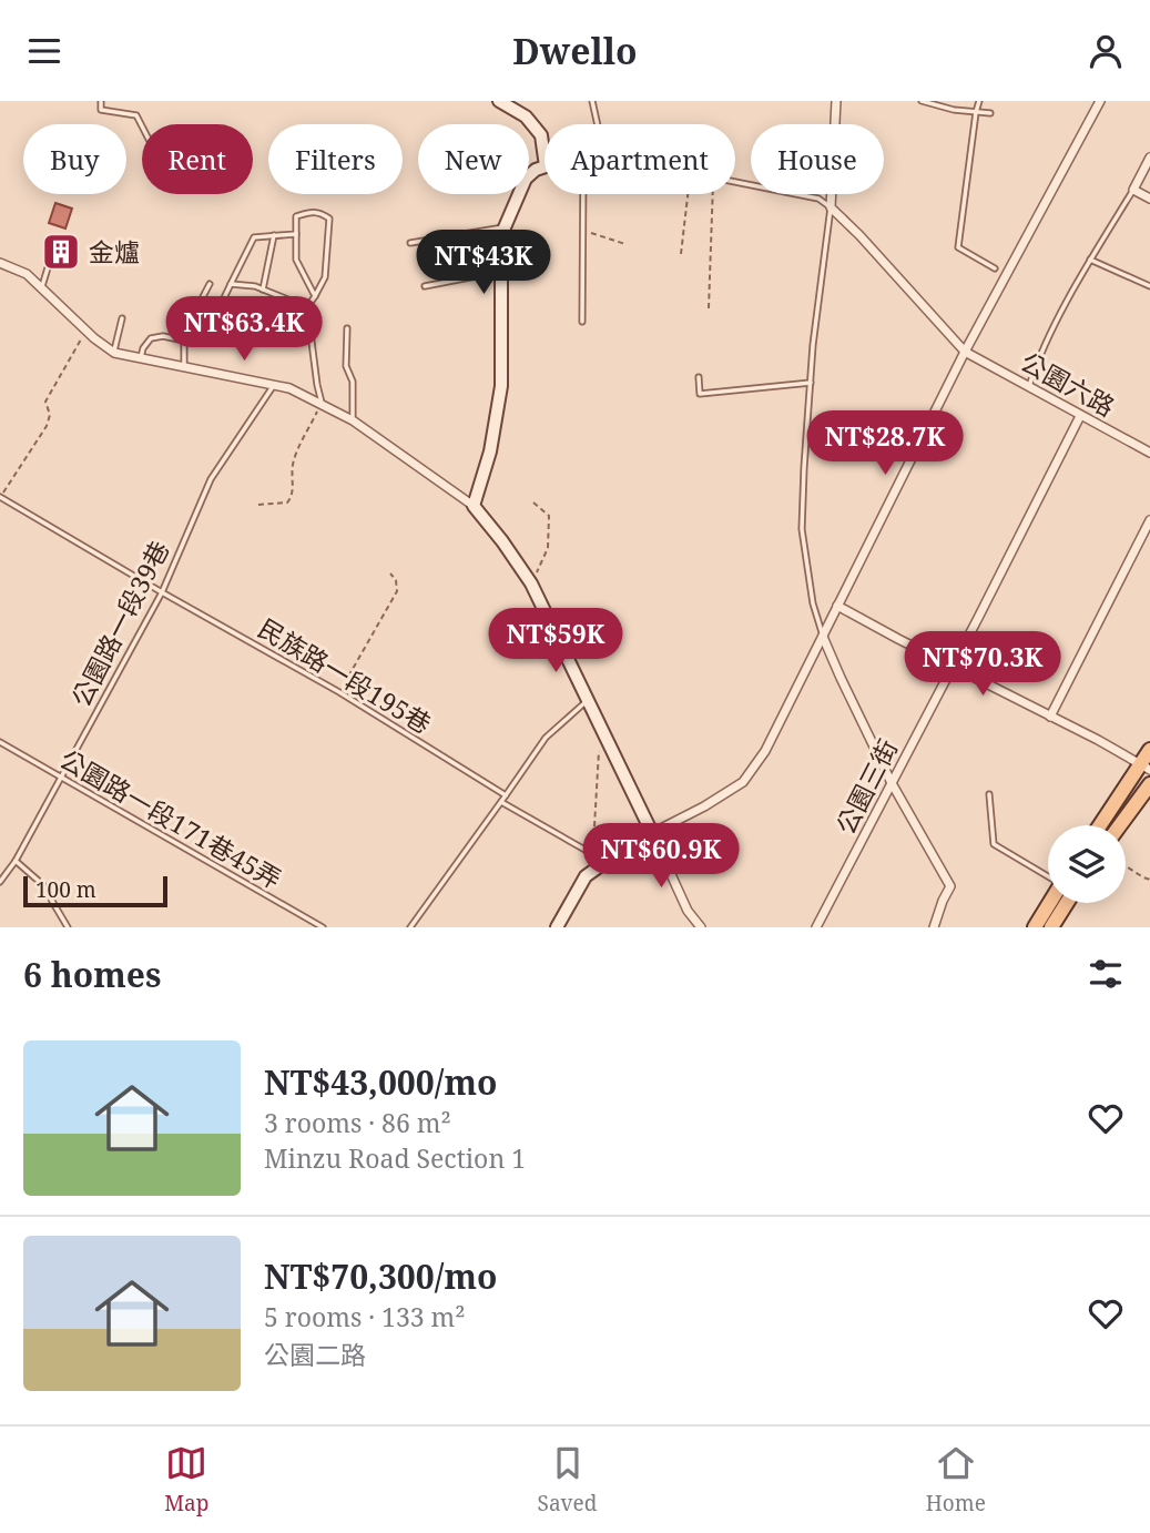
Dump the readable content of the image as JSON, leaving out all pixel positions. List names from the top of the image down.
{
  "streets": {
    "street": ["公園六路", "公園三街"],
    "lane": ["公園路一段39巷", "民族路一段195巷", "公園路一段171巷45弄"]
  },
  "crossings": [
    ["公園六路", "公園三街"],
    ["公園路一段39巷", "民族路一段195巷"],
    ["公園路一段39巷", "公園路一段171巷45弄"]
  ],
  "places": {
    "building": ["金爐"]
  },
  "scale_bar": "100 m",
  "page": {
    "header": "Dwello",
    "chip": [
      "Buy",
      "Rent",
      "Filters",
      "New",
      "Apartment",
      "House"
    ],
    "price": [
      "NT$43K",
      "NT$63.4K",
      "NT$28.7K",
      "NT$59K",
      "NT$70.3K",
      "NT$60.9K"
    ],
    "scale": "100 m",
    "heading": "6 homes",
    "list": [
      {
        "name": "NT$43,000/mo",
        "note": "3 rooms · 86 m² · Minzu Road Section 1"
      },
      {
        "name": "NT$70,300/mo",
        "note": "5 rooms · 133 m² · 公園二路"
      }
    ],
    "tabs": ["Map", "Saved", "Home"]
  }
}
